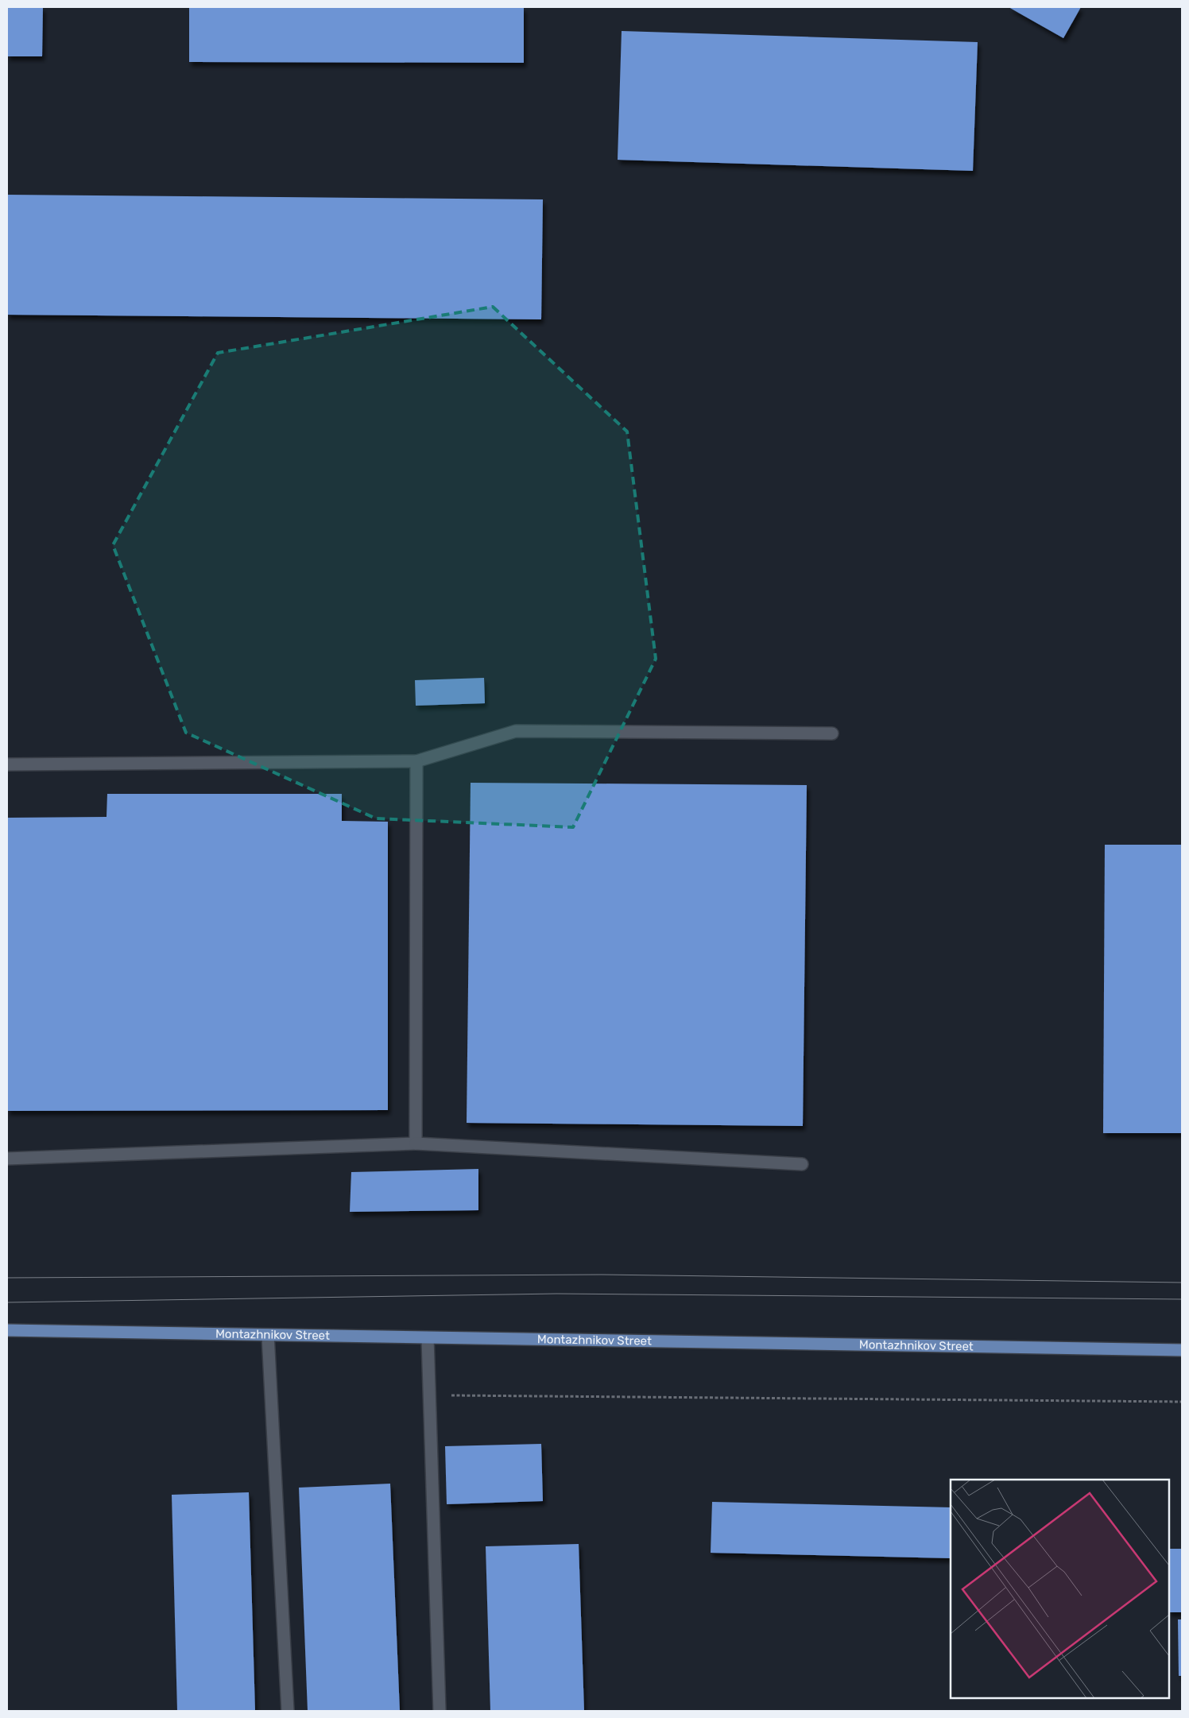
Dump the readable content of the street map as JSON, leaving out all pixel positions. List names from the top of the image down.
{
  "streets": {
    "main road": ["Montazhnikov Street"]
  }
}
